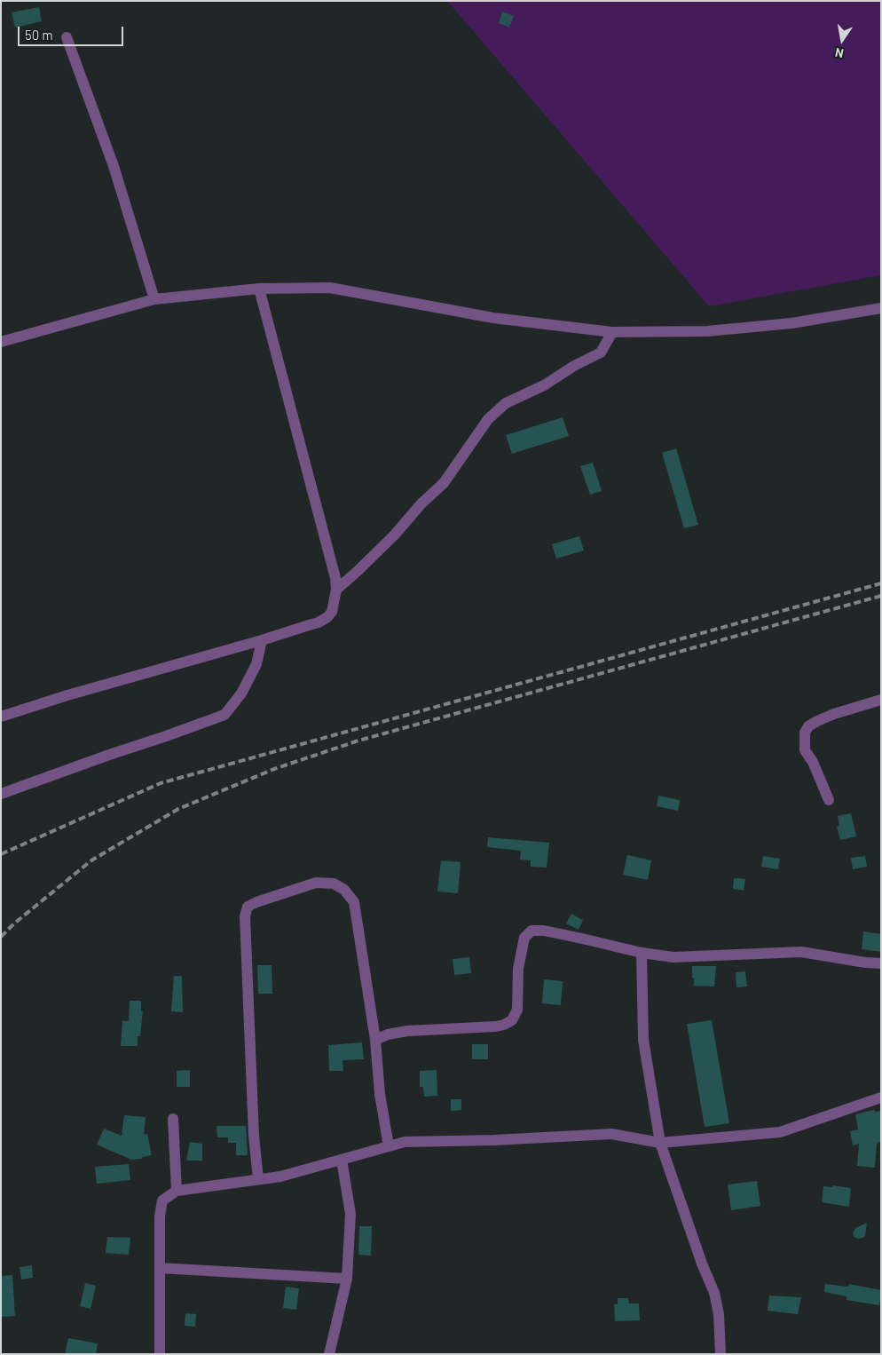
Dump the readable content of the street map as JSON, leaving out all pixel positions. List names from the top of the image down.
{
  "scale_bar": "50 m",
  "north": "bottom"
}
